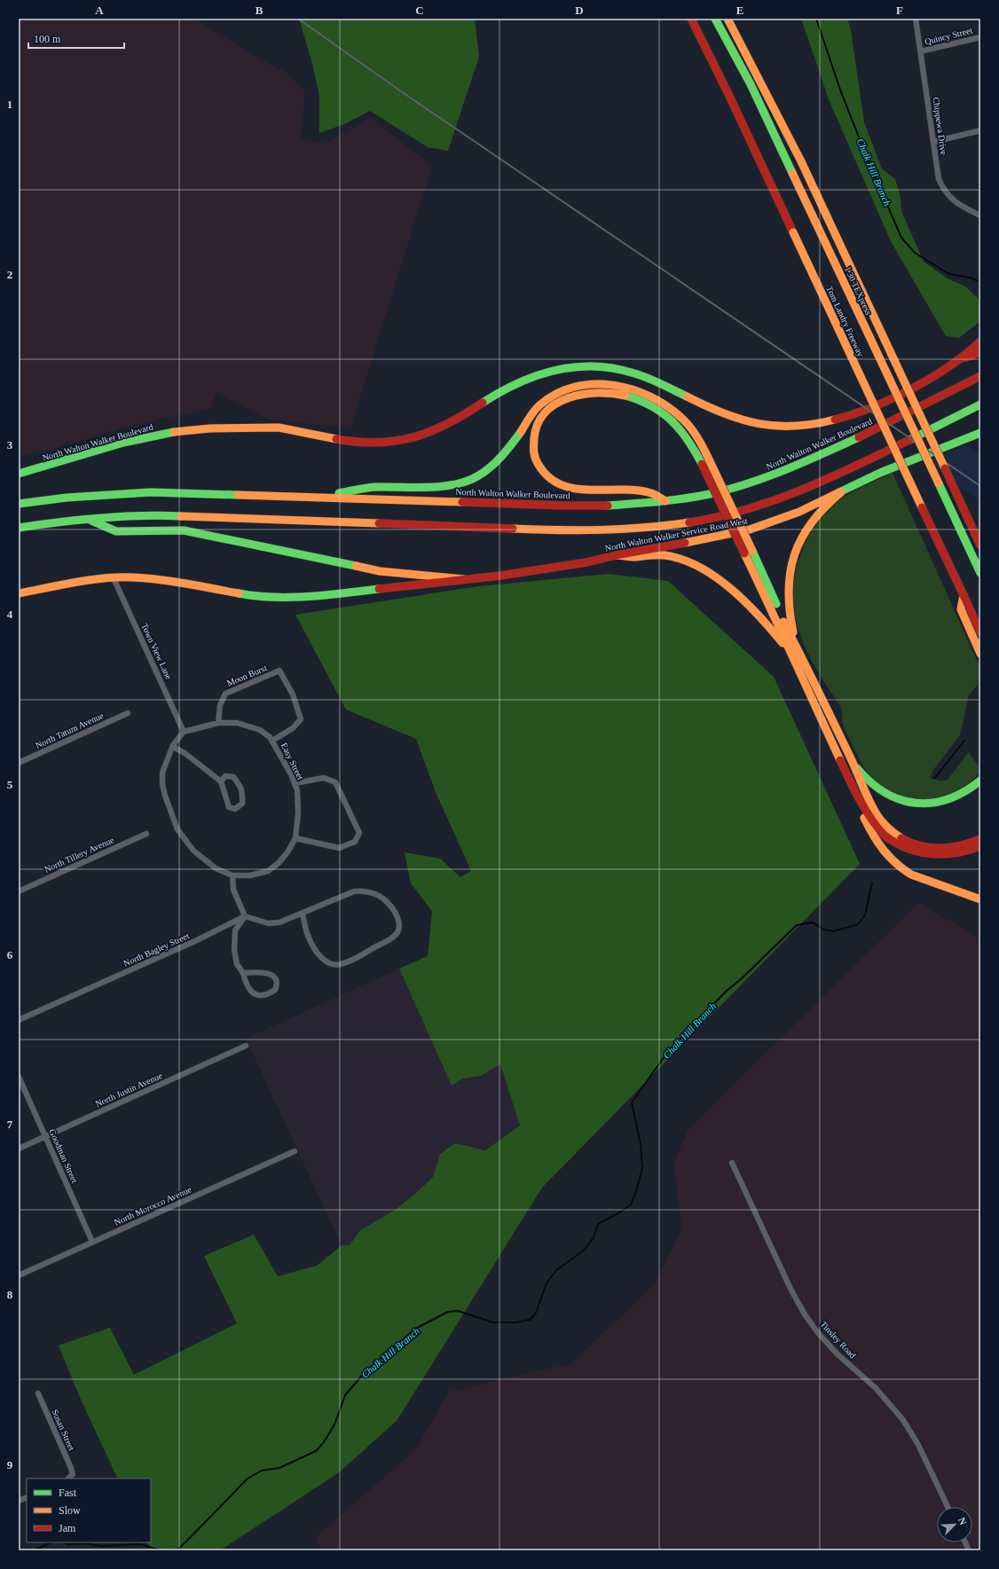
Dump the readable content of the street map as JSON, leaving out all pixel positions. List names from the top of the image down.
{
  "streets": {
    "main road": [
      "I 30 TEXpress",
      "Tom Landry Freeway",
      "North Walton Walker Boulevard",
      "North Walton Walker Service Road West"
    ],
    "street": [
      "Quincy Street",
      "Chippewa Drive",
      "Town View Lane",
      "Moon Burst",
      "North Tatum Avenue",
      "Easy Street",
      "North Tillery Avenue",
      "North Bagley Street",
      "North Justin Avenue",
      "Goodman Street",
      "North Morocco Avenue",
      "Tinsley Road",
      "Susan Street"
    ]
  },
  "crossings": [
    ["Quincy Street", "Chippewa Drive"],
    ["Town View Lane", "Easy Street"],
    ["Moon Burst", "Easy Street"],
    ["North Justin Avenue", "Goodman Street"],
    ["Goodman Street", "North Morocco Avenue"]
  ],
  "water": ["Chalk Hill Branch"],
  "legend": ["Fast", "Slow", "Jam"],
  "scale_bar": "100 m",
  "north": "top right",
  "grid": {
    "columns": [
      "A",
      "B",
      "C",
      "D",
      "E",
      "F"
    ],
    "rows": [
      "1",
      "2",
      "3",
      "4",
      "5",
      "6",
      "7",
      "8",
      "9"
    ]
  }
}
